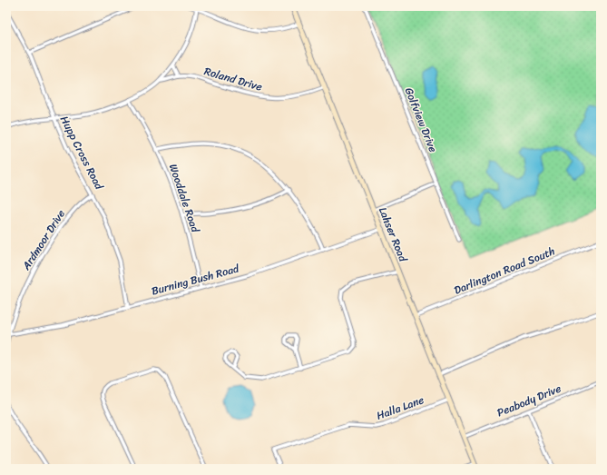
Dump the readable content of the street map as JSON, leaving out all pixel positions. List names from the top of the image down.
{
  "streets": {
    "street": [
      "Roland Drive",
      "Golfview Drive",
      "Hupp Cross Road",
      "Wooddale Road",
      "Lahser Road",
      "Ardmoor Drive",
      "Darlington Road South",
      "Burning Bush Road",
      "Peabody Drive",
      "Halla Lane"
    ]
  },
  "crossings": [
    ["Roland Drive", "Lahser Road"],
    ["Hupp Cross Road", "Ardmoor Drive"],
    ["Hupp Cross Road", "Burning Bush Road"],
    ["Wooddale Road", "Burning Bush Road"],
    ["Lahser Road", "Darlington Road South"],
    ["Lahser Road", "Burning Bush Road"],
    ["Lahser Road", "Peabody Drive"],
    ["Lahser Road", "Halla Lane"],
    ["Ardmoor Drive", "Burning Bush Road"]
  ]
}
